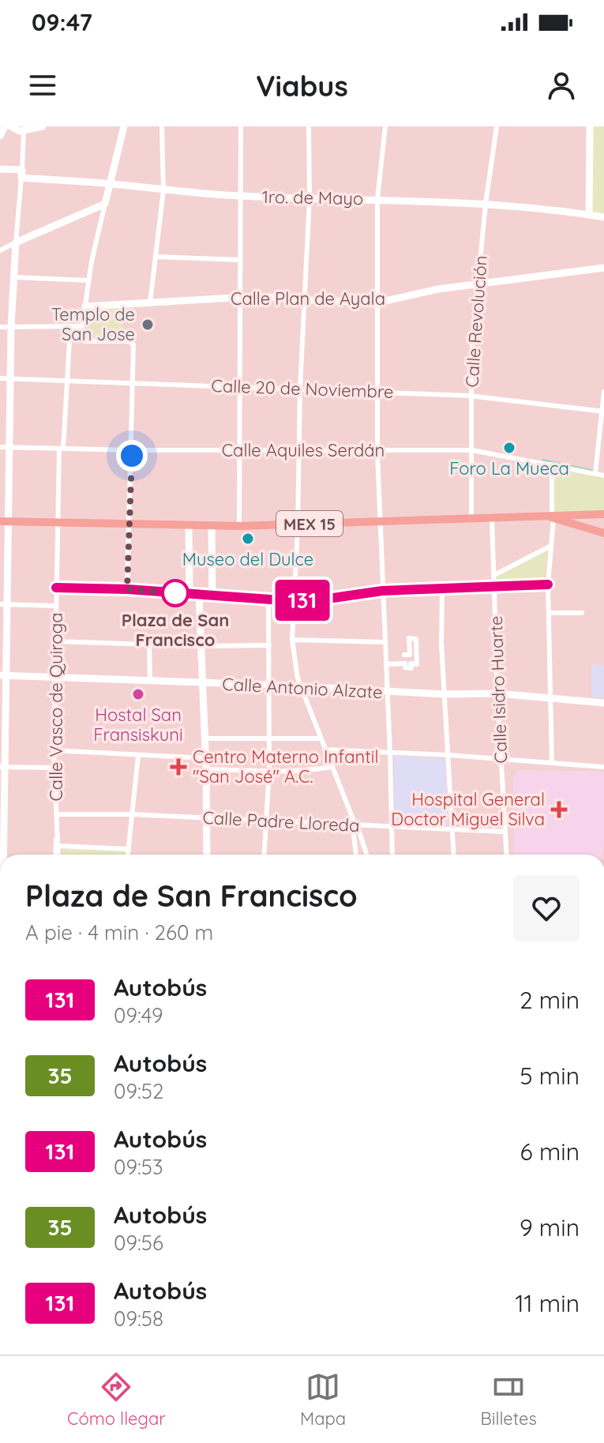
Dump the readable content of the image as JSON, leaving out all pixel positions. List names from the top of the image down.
{
  "streets": {
    "main road": ["MEX 15"],
    "street": [
      "1ro. de Mayo",
      "Calle Plan de Ayala",
      "Calle Revolución",
      "Calle 20 de Noviembre",
      "Calle Aquiles Serdán",
      "Calle Antonio Alzate",
      "Calle Isidro Huarte",
      "Calle Vasco de Quiroga",
      "Calle Padre Lloreda"
    ]
  },
  "crossings": [
    ["1ro. de Mayo", "Calle Revolución"],
    ["Calle Plan de Ayala", "Calle Revolución"],
    ["Calle Revolución", "Calle 20 de Noviembre"],
    ["Calle Revolución", "Calle Aquiles Serdán"],
    ["Calle Revolución", "MEX 15"],
    ["Calle 20 de Noviembre", "Calle Vasco de Quiroga"],
    ["Calle Aquiles Serdán", "Calle Vasco de Quiroga"],
    ["MEX 15", "Calle Isidro Huarte"],
    ["MEX 15", "Calle Vasco de Quiroga"],
    ["Calle Antonio Alzate", "Calle Isidro Huarte"],
    ["Calle Antonio Alzate", "Calle Vasco de Quiroga"],
    ["Calle Isidro Huarte", "Calle Padre Lloreda"],
    ["Calle Vasco de Quiroga", "Calle Padre Lloreda"]
  ],
  "places": {
    "other": [
      "Templo de San Jose",
      "Foro La Mueca",
      "Museo del Dulce",
      "Plaza de San Francisco",
      "Hostal San Fransiskuni"
    ],
    "health": ["Centro Materno Infantil \"San José\" A.C.", "Hospital General Doctor Miguel Silva"]
  },
  "lines": ["bus line 131"],
  "page": {
    "status": "09:47",
    "header": "Viabus",
    "on_map": "131",
    "heading": ["Plaza de San Francisco", "A pie · 4 min · 260 m"],
    "list": [
      {
        "mark": "131",
        "name": "Autobús",
        "note": "09:49",
        "value": "2 min"
      },
      {
        "mark": "35",
        "name": "Autobús",
        "note": "09:52",
        "value": "5 min"
      },
      {
        "mark": "131",
        "name": "Autobús",
        "note": "09:53",
        "value": "6 min"
      },
      {
        "mark": "35",
        "name": "Autobús",
        "note": "09:56",
        "value": "9 min"
      },
      {
        "mark": "131",
        "name": "Autobús",
        "note": "09:58",
        "value": "11 min"
      }
    ],
    "tabs": ["Cómo llegar", "Mapa", "Billetes"]
  }
}
